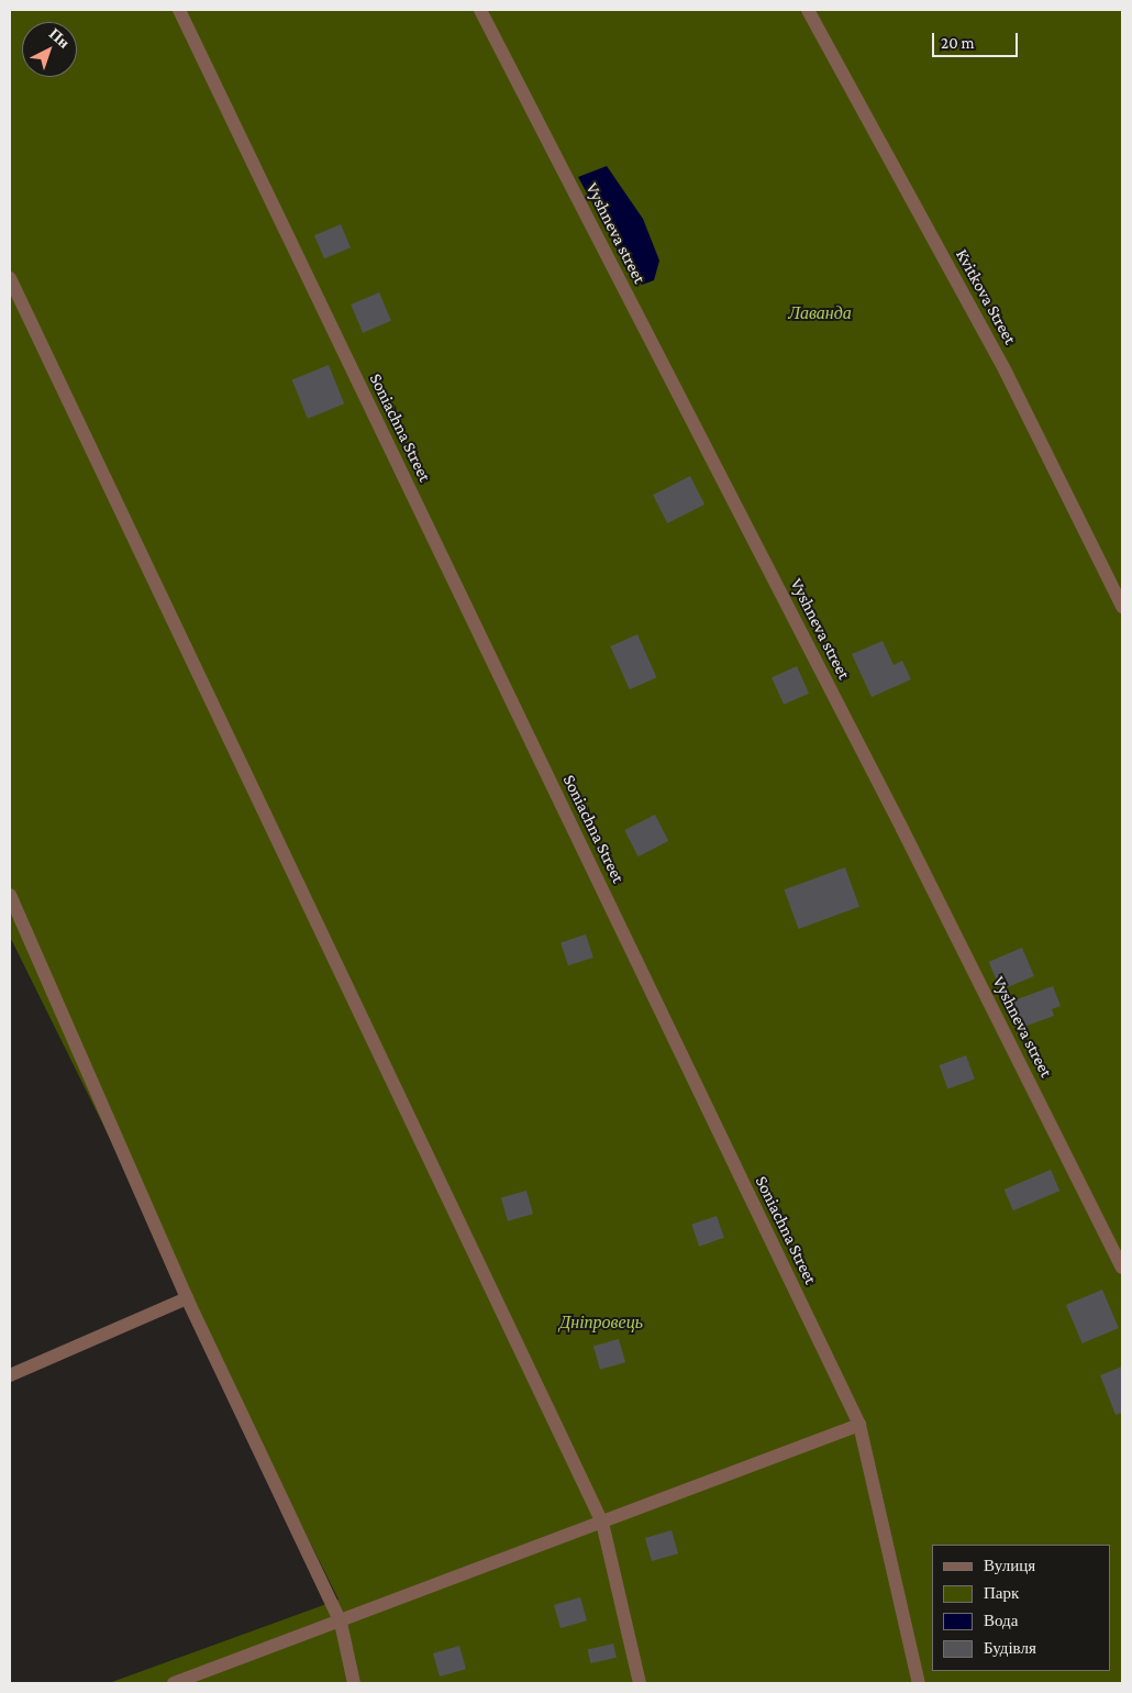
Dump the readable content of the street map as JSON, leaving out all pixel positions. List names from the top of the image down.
{
  "streets": {
    "street": ["Vyshneva street", "Kvitkova Street", "Soniachna Street"]
  },
  "parks": ["Лаванда", "Дніпровець"],
  "legend": [
    "Вулиця",
    "Парк",
    "Вода",
    "Будівля"
  ],
  "scale_bar": "20 m",
  "north": "top right"
}
